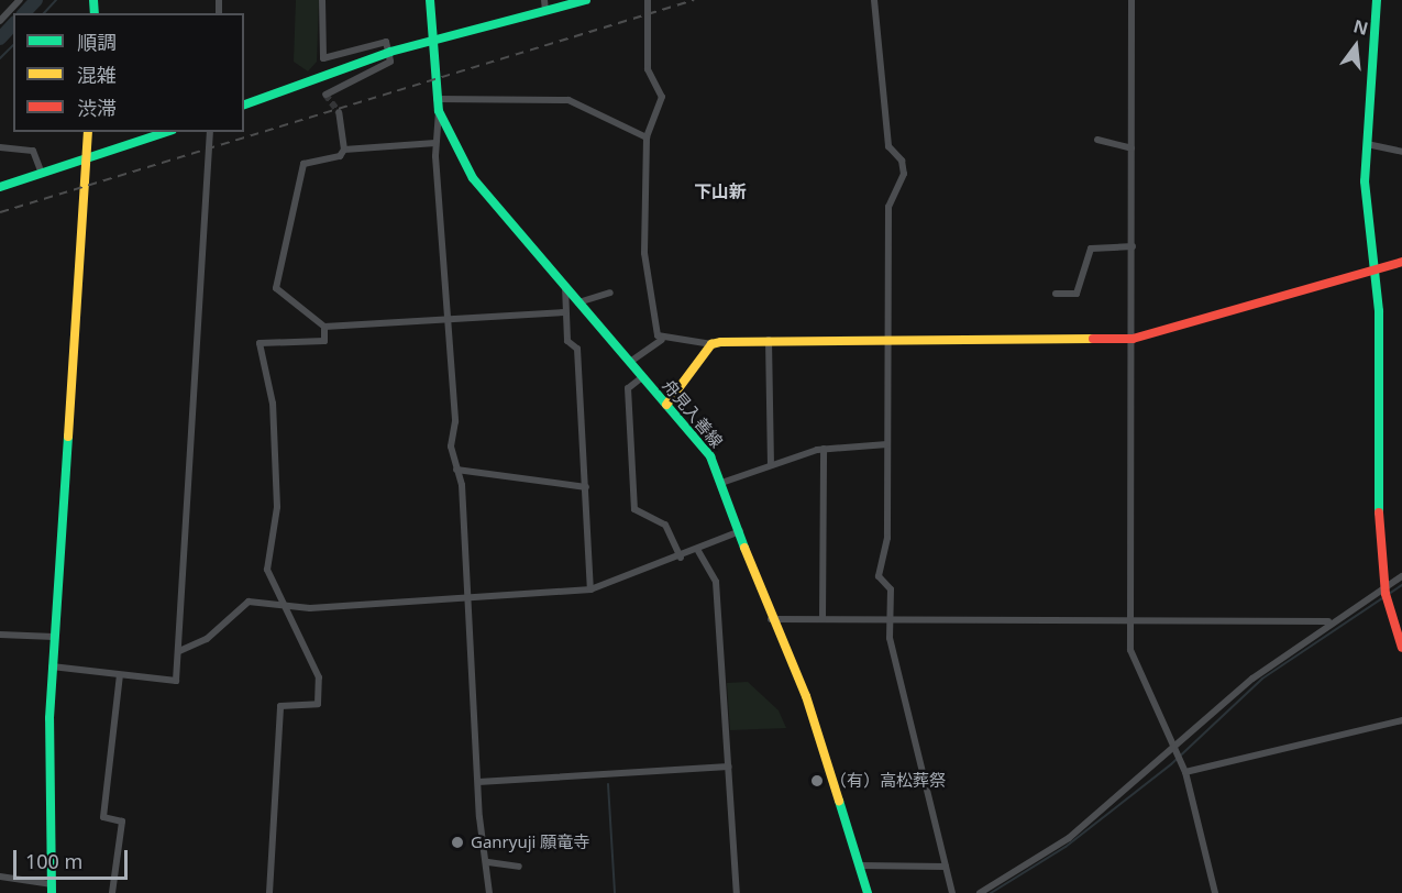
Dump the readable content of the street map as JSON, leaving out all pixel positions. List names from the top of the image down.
{
  "streets": {
    "street": ["舟見入善線"]
  },
  "districts": ["下山新"],
  "places": ["（有）高松葬祭", "Ganryuji 願竜寺"],
  "legend": ["順調", "混雑", "渋滞"],
  "scale_bar": "100 m",
  "north": "top"
}
